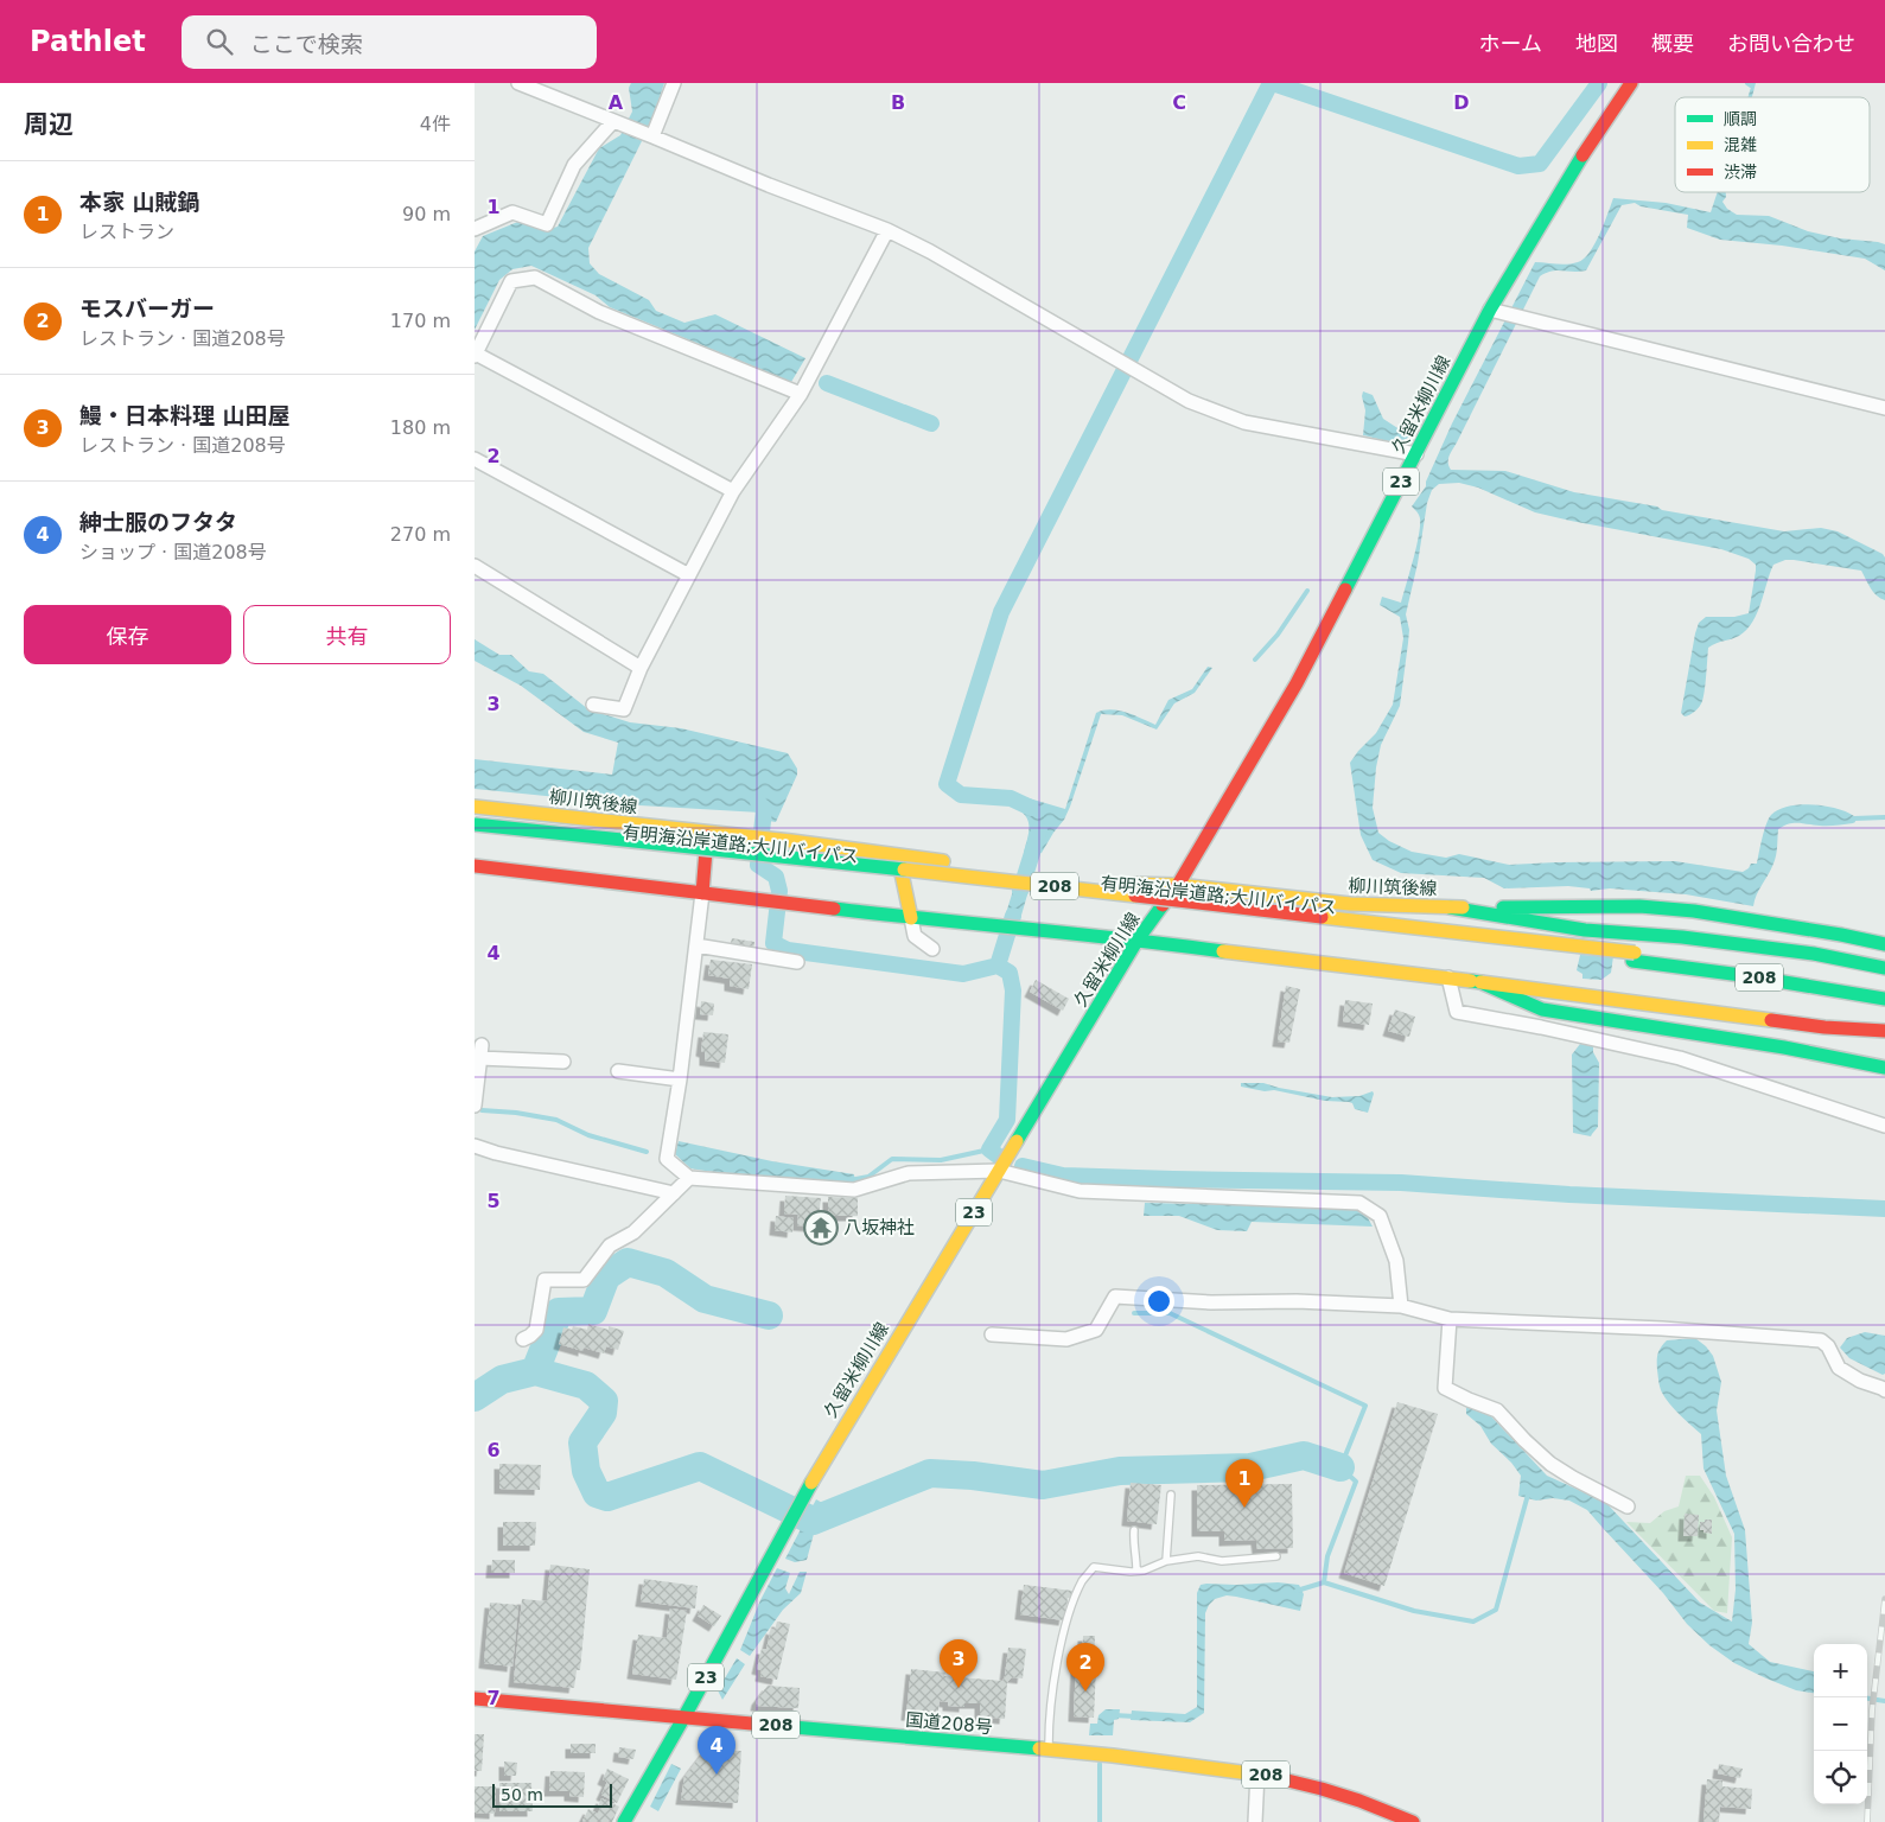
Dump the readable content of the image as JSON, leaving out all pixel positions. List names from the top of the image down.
{
  "streets": {
    "main road": [
      "久留米柳川線",
      "23",
      "柳川筑後線",
      "有明海沿岸道路;大川バイパス",
      "208",
      "国道208号"
    ]
  },
  "crossings": [
    ["久留米柳川線", "柳川筑後線"],
    ["久留米柳川線", "国道208号"]
  ],
  "places": {
    "temple": ["八坂神社"]
  },
  "legend": ["順調", "混雑", "渋滞"],
  "scale_bar": "50 m",
  "page": {
    "header": "Pathlet",
    "search": "ここで検索",
    "nav": [
      "ホーム",
      "地図",
      "概要",
      "お問い合わせ"
    ],
    "heading": ["周辺", "4件"],
    "list": [
      {
        "mark": "1",
        "name": "本家 山賊鍋",
        "note": "レストラン",
        "value": "90 m"
      },
      {
        "mark": "2",
        "name": "モスバーガー",
        "note": "レストラン · 国道208号",
        "value": "170 m"
      },
      {
        "mark": "3",
        "name": "鰻・日本料理 山田屋",
        "note": "レストラン · 国道208号",
        "value": "180 m"
      },
      {
        "mark": "4",
        "name": "紳士服のフタタ",
        "note": "ショップ · 国道208号",
        "value": "270 m"
      }
    ],
    "buttons": ["保存", "共有"],
    "pins": [
      "1",
      "3",
      "2",
      "4"
    ],
    "map_buttons": ["+", "−"],
    "scale": "50 m"
  },
  "grid": {
    "columns": [
      "A",
      "B",
      "C",
      "D"
    ],
    "rows": [
      "1",
      "2",
      "3",
      "4",
      "5",
      "6",
      "7"
    ]
  }
}
